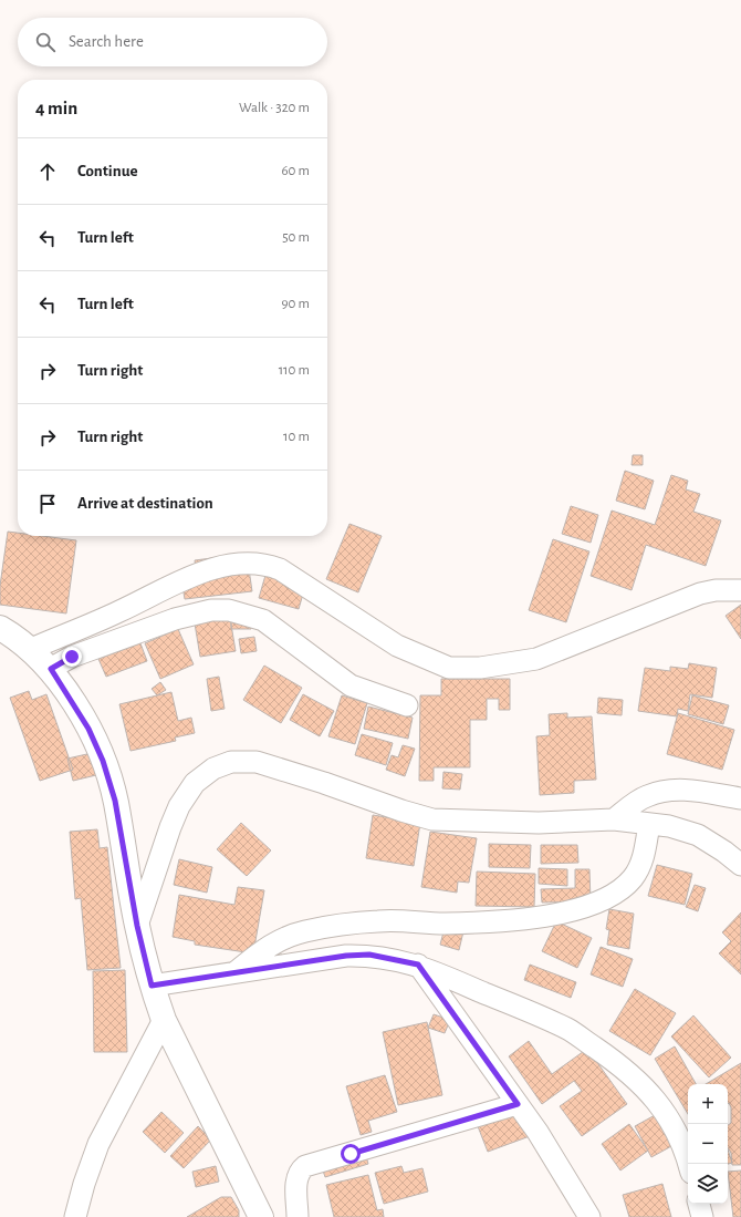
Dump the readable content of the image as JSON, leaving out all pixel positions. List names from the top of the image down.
{
  "page": {
    "search": "Search here",
    "heading": ["4 min", "Walk · 320 m"],
    "list": [
      ["Continue", "60 m"],
      ["Turn left", "50 m"],
      ["Turn left", "90 m"],
      ["Turn right", "110 m"],
      ["Turn right", "10 m"],
      "Arrive at destination"
    ],
    "map_buttons": ["+", "−"]
  }
}
